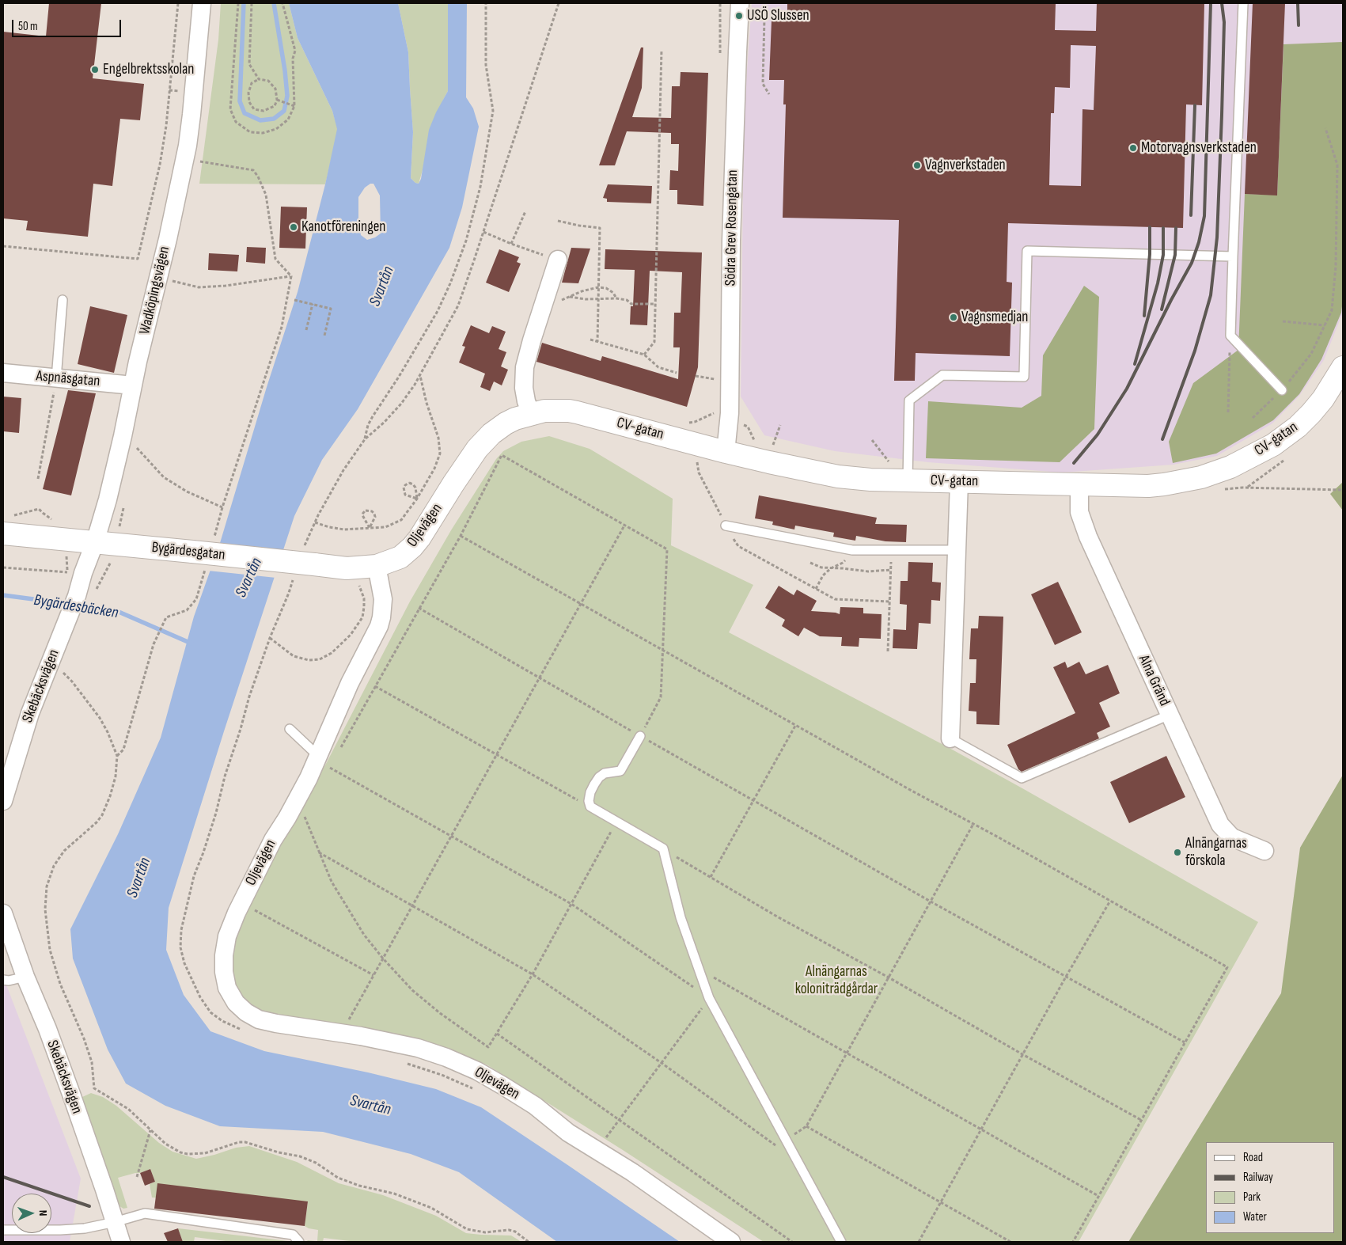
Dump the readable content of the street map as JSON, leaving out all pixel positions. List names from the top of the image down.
{
  "streets": {
    "street": [
      "Södra Grev Rosengatan",
      "Wadköpingsvägen",
      "Aspnäsgatan",
      "CV-gatan",
      "Oljevägen",
      "Bygärdesgatan",
      "Alna Gränd",
      "Skebäcksvägen"
    ]
  },
  "crossings": [
    ["Södra Grev Rosengatan", "CV-gatan"],
    ["Wadköpingsvägen", "Aspnäsgatan"],
    ["Wadköpingsvägen", "Bygärdesgatan"],
    ["Wadköpingsvägen", "Skebäcksvägen"],
    ["CV-gatan", "Oljevägen"],
    ["CV-gatan", "Alna Gränd"],
    ["Oljevägen", "Bygärdesgatan"]
  ],
  "water": ["Svartån", "Bygärdesbäcken"],
  "parks": ["Alnängarnas koloniträdgårdar"],
  "places": [
    "USÖ Slussen",
    "Engelbrektsskolan",
    "Motorvagnsverkstaden",
    "Vagnverkstaden",
    "Kanotföreningen",
    "Vagnsmedjan",
    "Alnängarnas förskola"
  ],
  "legend": [
    "Road",
    "Railway",
    "Park",
    "Water"
  ],
  "scale_bar": "50 m",
  "north": "right"
}
